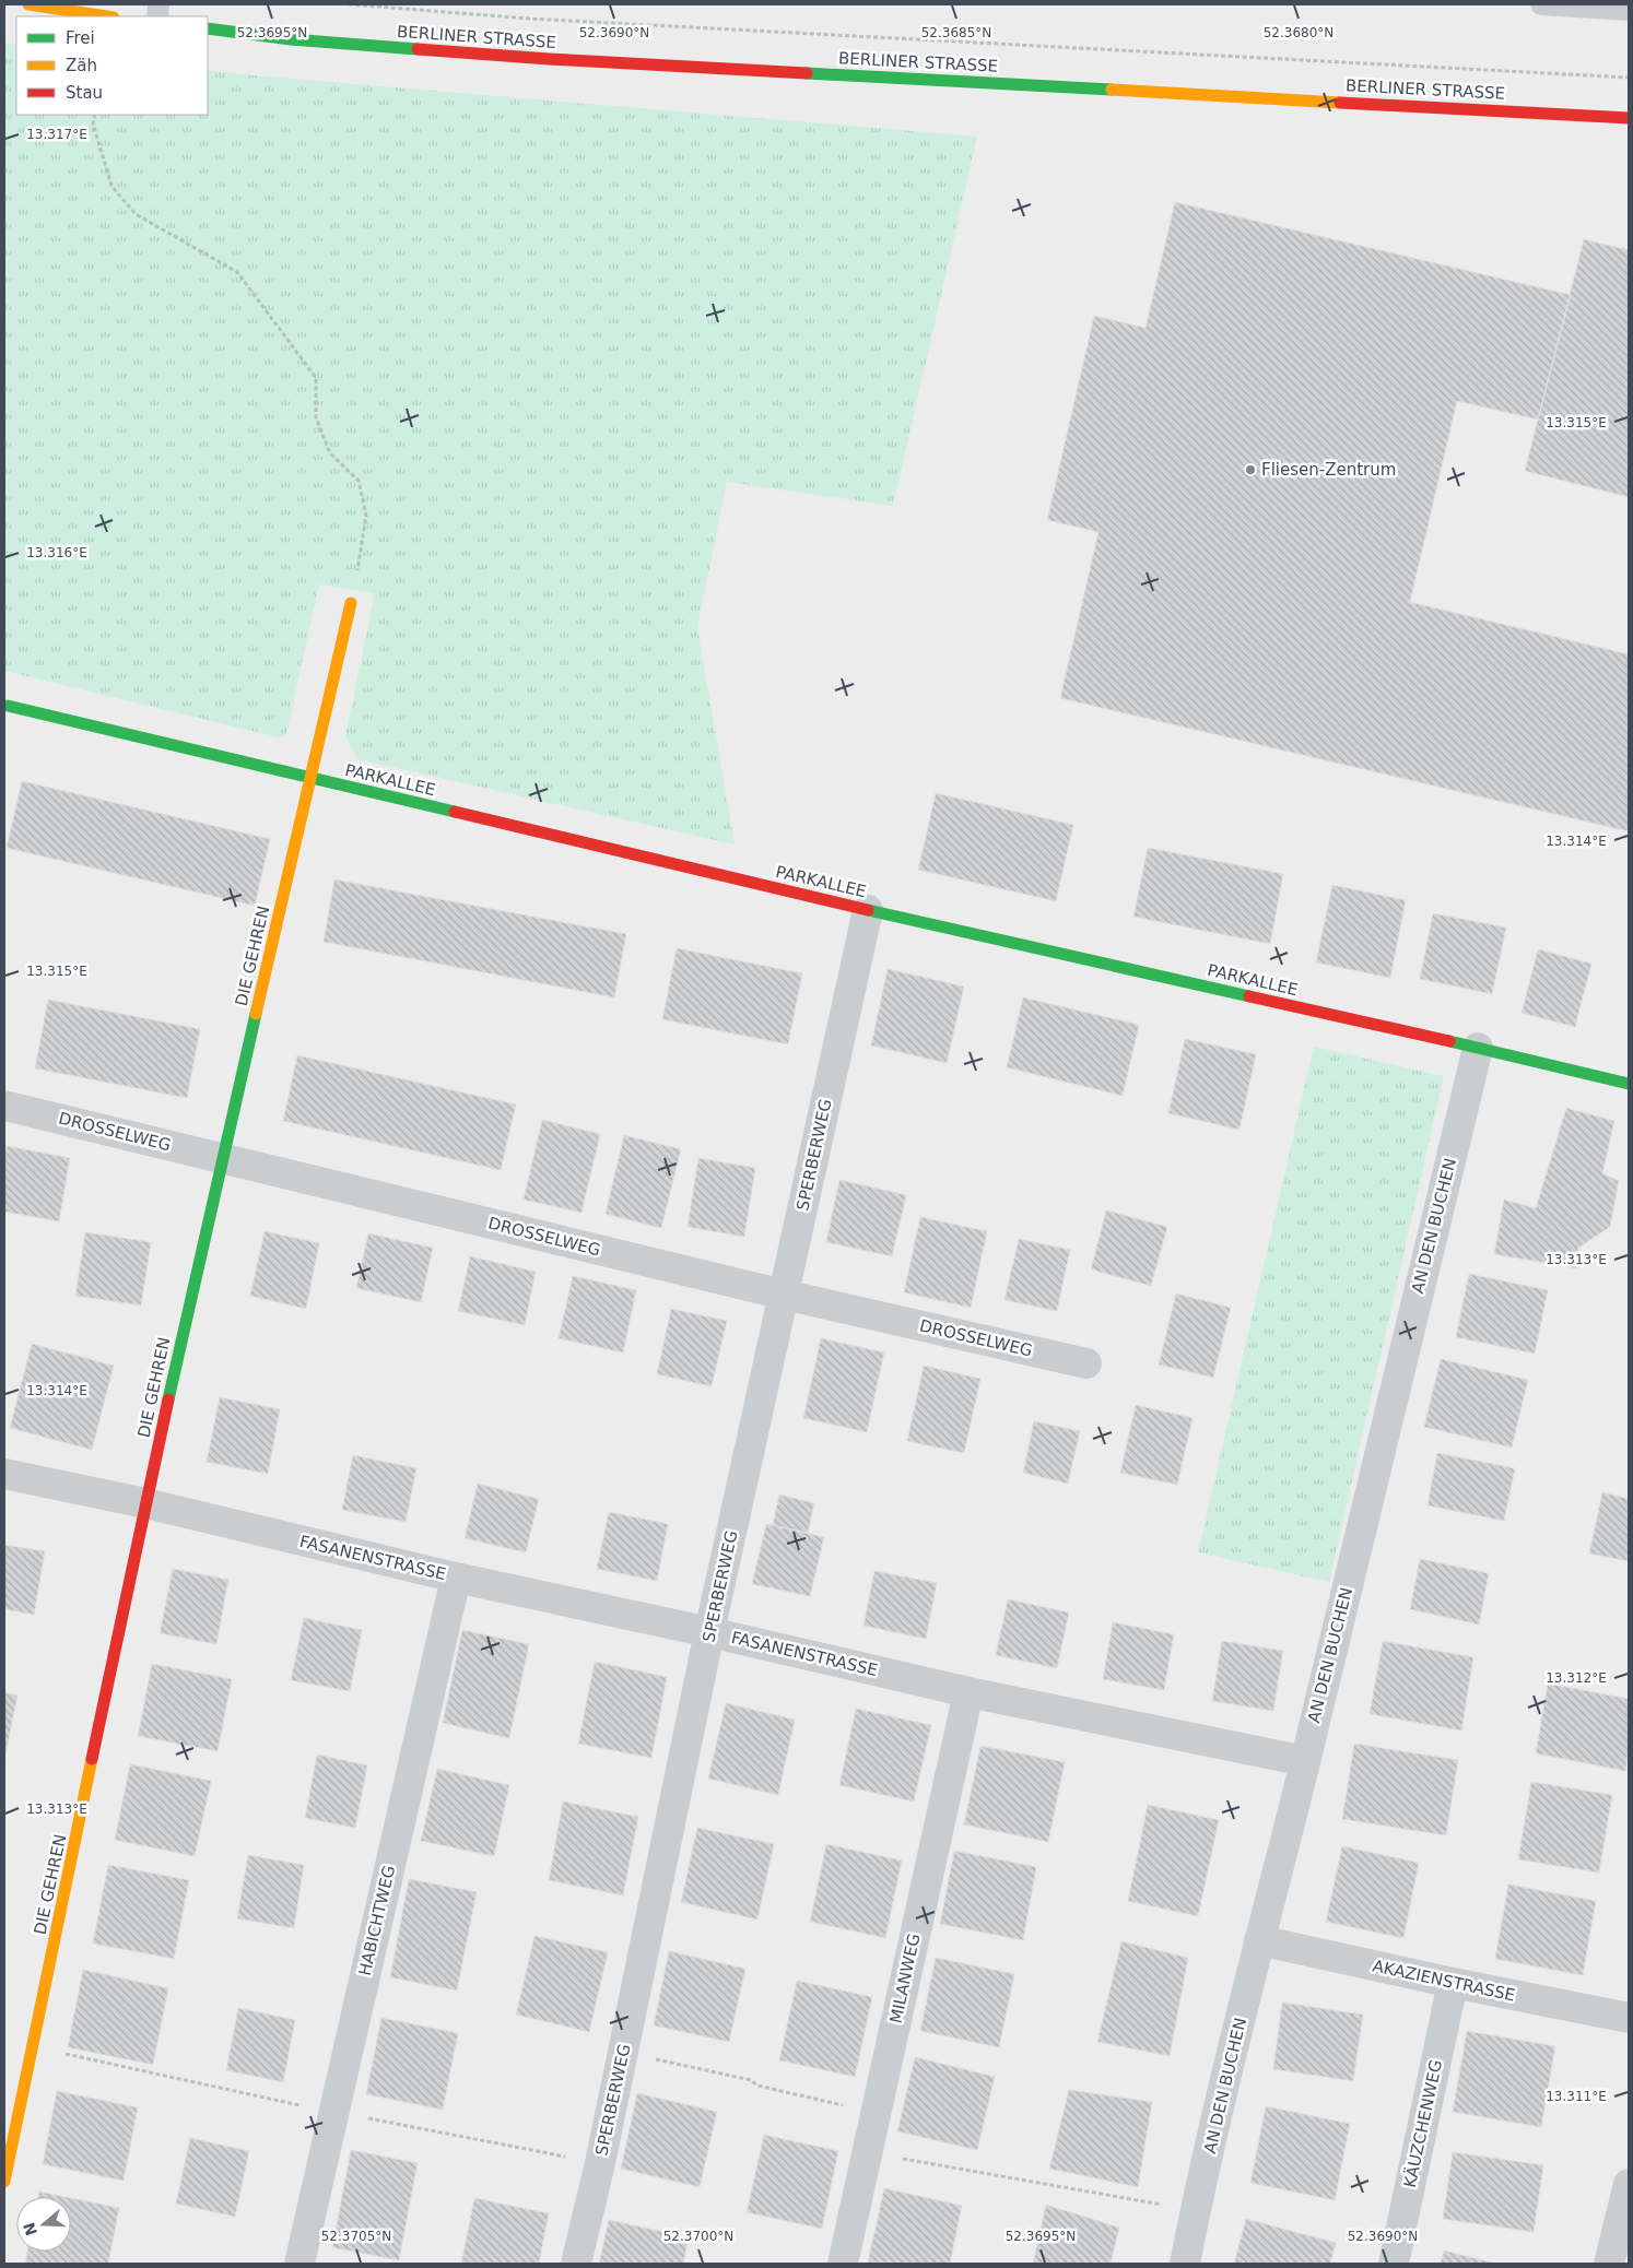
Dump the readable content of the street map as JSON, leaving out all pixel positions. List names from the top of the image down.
{
  "streets": {
    "street": [
      "BERLINER STRASSE",
      "PARKALLEE",
      "DIE GEHREN",
      "DROSSELWEG",
      "SPERBERWEG",
      "AN DEN BUCHEN",
      "FASANENSTRASSE",
      "HABICHTWEG",
      "MILANWEG",
      "AKAZIENSTRASSE",
      "KÄUZCHENWEG"
    ]
  },
  "crossings": [
    ["PARKALLEE", "DIE GEHREN"],
    ["PARKALLEE", "SPERBERWEG"],
    ["PARKALLEE", "AN DEN BUCHEN"],
    ["DIE GEHREN", "DROSSELWEG"],
    ["DIE GEHREN", "FASANENSTRASSE"],
    ["DROSSELWEG", "SPERBERWEG"],
    ["SPERBERWEG", "FASANENSTRASSE"],
    ["AN DEN BUCHEN", "FASANENSTRASSE"],
    ["AN DEN BUCHEN", "AKAZIENSTRASSE"],
    ["FASANENSTRASSE", "HABICHTWEG"],
    ["FASANENSTRASSE", "MILANWEG"],
    ["AKAZIENSTRASSE", "KÄUZCHENWEG"]
  ],
  "places": ["Fliesen-Zentrum"],
  "legend": ["Frei", "Zäh", "Stau"],
  "north": "left",
  "coordinates": [
    "52.3695°N",
    "52.3690°N",
    "52.3685°N",
    "52.3680°N",
    "13.317°E",
    "13.315°E",
    "13.316°E",
    "13.314°E",
    "13.313°E",
    "13.312°E",
    "13.311°E",
    "52.3705°N",
    "52.3700°N"
  ]
}
